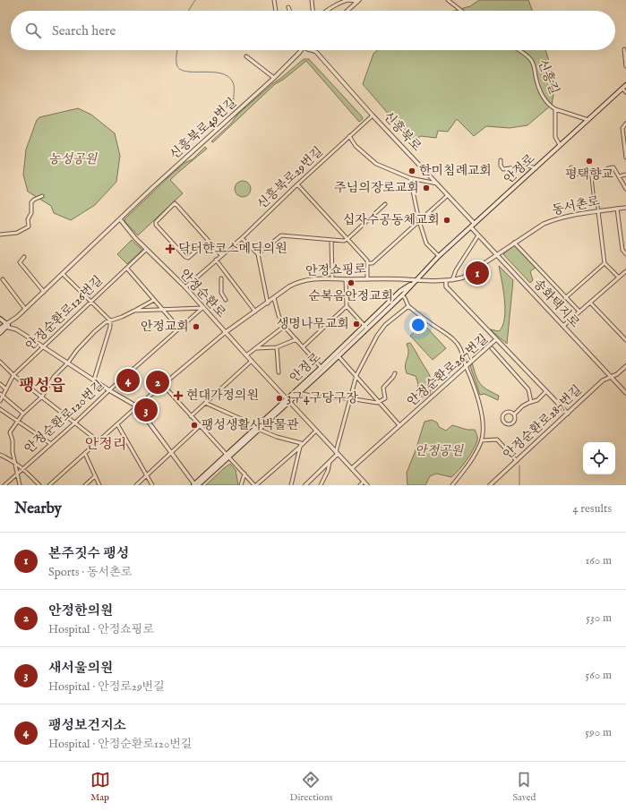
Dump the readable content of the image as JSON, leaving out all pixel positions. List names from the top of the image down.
{
  "streets": {
    "main road": ["안정로"],
    "street": [
      "신흥길",
      "신흥북로49번길",
      "신흥북로",
      "신흥북로29번길",
      "동서촌로",
      "안정쇼핑로",
      "안정순환로",
      "송화택지로",
      "안정순환로126번길",
      "안정순환로267번길",
      "안정순환로120번길",
      "안정순환로287번길"
    ]
  },
  "crossings": [
    ["신흥길", "안정로"],
    ["신흥북로49번길", "안정순환로"],
    ["신흥북로", "안정로"],
    ["신흥북로", "신흥북로29번길"],
    ["안정로", "동서촌로"],
    ["안정로", "안정쇼핑로"],
    ["안정로", "안정순환로"],
    ["안정로", "송화택지로"],
    ["신흥북로29번길", "안정순환로"],
    ["동서촌로", "안정쇼핑로"],
    ["동서촌로", "송화택지로"],
    ["안정쇼핑로", "안정순환로"],
    ["안정순환로", "안정순환로126번길"],
    ["안정순환로", "안정순환로267번길"],
    ["안정순환로", "안정순환로120번길"],
    ["송화택지로", "안정순환로287번길"],
    ["안정순환로267번길", "안정순환로287번길"]
  ],
  "districts": ["팽성읍", "안정리"],
  "parks": ["농성공원", "안정공원"],
  "places": {
    "other": [
      "평택향교",
      "한미침례교회",
      "주님의장로교회",
      "십자수공동체교회",
      "순복음안정교회",
      "생명나무교회",
      "안정교회",
      "3구4구당구장",
      "팽성생활사박물관"
    ],
    "health": ["닥터한코스메딕의원", "현대가정의원"]
  },
  "page": {
    "search": "Search here",
    "pins": [
      "1",
      "4",
      "2",
      "3"
    ],
    "heading": ["Nearby", "4 results"],
    "list": [
      {
        "mark": "1",
        "name": "본주짓수 팽성",
        "note": "Sports · 동서촌로",
        "value": "160 m"
      },
      {
        "mark": "2",
        "name": "안정한의원",
        "note": "Hospital · 안정쇼핑로",
        "value": "530 m"
      },
      {
        "mark": "3",
        "name": "새서울의원",
        "note": "Hospital · 안정로29번길",
        "value": "560 m"
      },
      {
        "mark": "4",
        "name": "팽성보건지소",
        "note": "Hospital · 안정순환로120번길",
        "value": "590 m"
      }
    ],
    "nav": ["Map", "Directions", "Saved"]
  }
}
